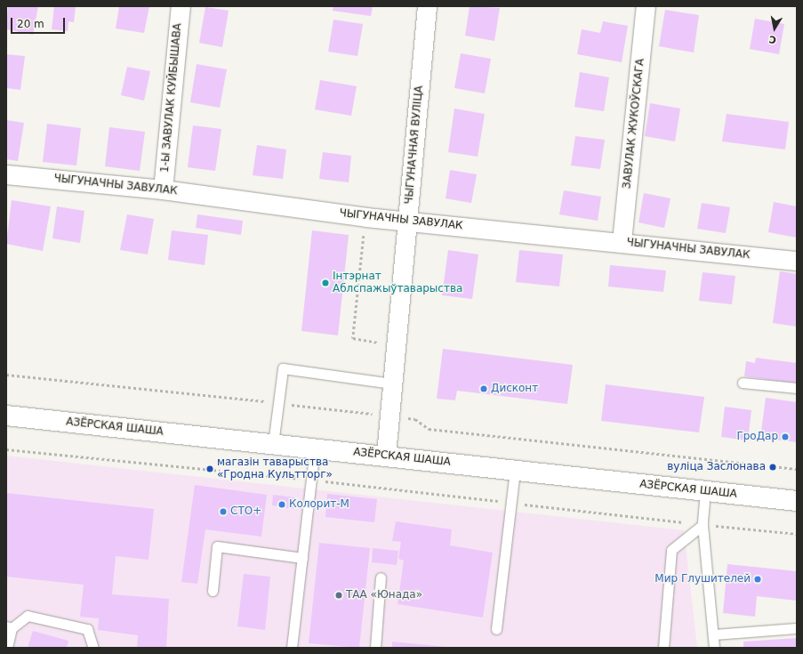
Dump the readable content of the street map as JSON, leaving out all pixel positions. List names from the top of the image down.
{
  "streets": {
    "main road": ["АЗЁРСКАЯ ШАША"],
    "street": [
      "1-Ы ЗАВУЛАК КУЙБЫШАВА",
      "ЗАВУЛАК ЖУКОЎСКАГА",
      "ЧЫГУНАЧНАЯ ВУЛІЦА",
      "ЧЫГУНАЧНЫ ЗАВУЛАК"
    ]
  },
  "crossings": [
    ["1-Ы ЗАВУЛАК КУЙБЫШАВА", "ЧЫГУНАЧНЫ ЗАВУЛАК"],
    ["ЗАВУЛАК ЖУКОЎСКАГА", "ЧЫГУНАЧНЫ ЗАВУЛАК"],
    ["ЧЫГУНАЧНАЯ ВУЛІЦА", "ЧЫГУНАЧНЫ ЗАВУЛАК"],
    ["ЧЫГУНАЧНАЯ ВУЛІЦА", "АЗЁРСКАЯ ШАША"]
  ],
  "places": [
    "Інтэрнат Аблспажыўтаварыства",
    "Дисконт",
    "ГроДар",
    "вуліца Заслонава",
    "магазін таварыства «Гродна Культторг»",
    "Колорит-М",
    "СТО+",
    "Мир Глушителей",
    "ТАА «Юнада»"
  ],
  "scale_bar": "20 m",
  "north": "bottom"
}
